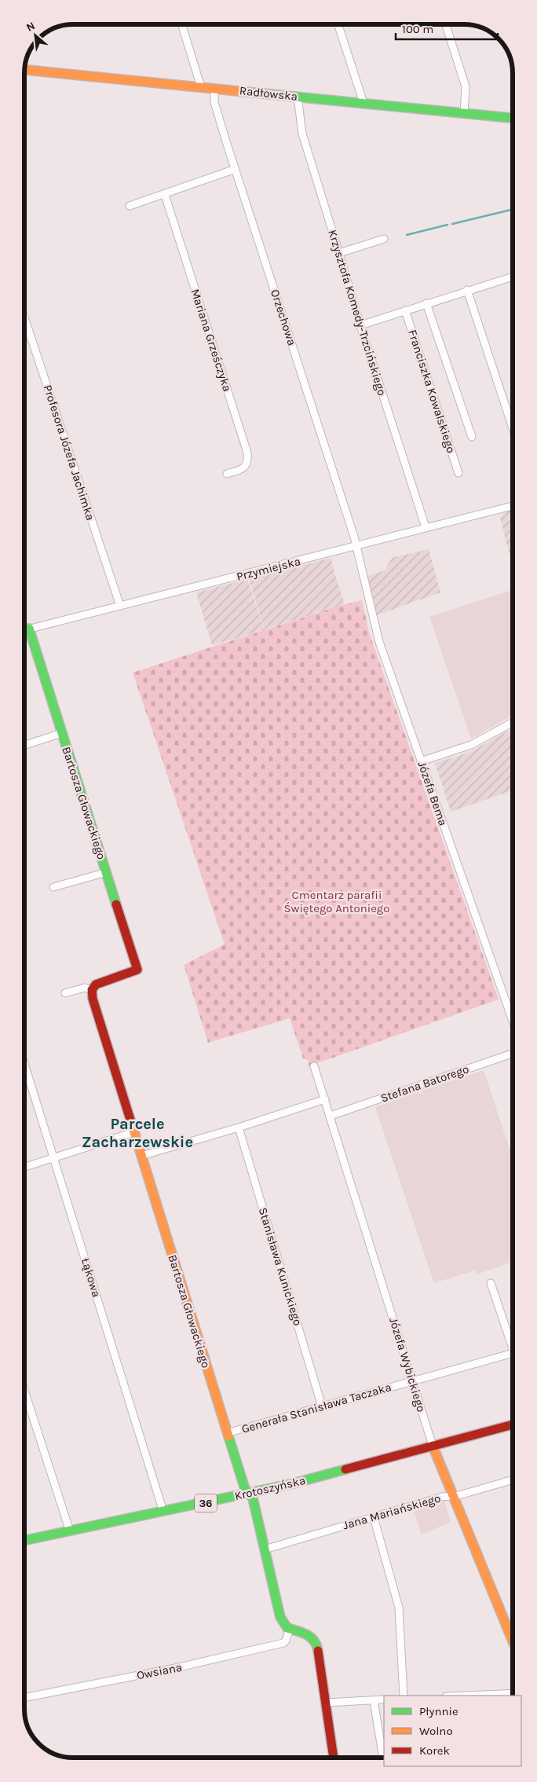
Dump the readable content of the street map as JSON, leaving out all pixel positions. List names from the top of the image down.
{
  "streets": {
    "street": [
      "Radłowska",
      "Krzysztofa Komedy-Trzcińskiego",
      "Orzechowa",
      "Mariana Grześczyka",
      "Franciszka Kowalskiego",
      "Profesora Józefa Jachimka",
      "Przymiejska",
      "Józefa Bema",
      "Bartosza Głowackiego",
      "Stefana Batorego",
      "Stanisława Kunickiego",
      "Łąkowa",
      "Józefa Wybickiego",
      "Generała Stanisława Taczaka",
      "Krotoszyńska",
      "36",
      "Jana Mariańskiego",
      "Owsiana"
    ]
  },
  "crossings": [
    ["Radłowska", "Krzysztofa Komedy-Trzcińskiego"],
    ["Radłowska", "Orzechowa"],
    ["Krzysztofa Komedy-Trzcińskiego", "Przymiejska"],
    ["Orzechowa", "Przymiejska"],
    ["Orzechowa", "Józefa Bema"],
    ["Profesora Józefa Jachimka", "Przymiejska"],
    ["Przymiejska", "Józefa Bema"],
    ["Przymiejska", "Bartosza Głowackiego"],
    ["Bartosza Głowackiego", "Generała Stanisława Taczaka"],
    ["Bartosza Głowackiego", "Krotoszyńska"],
    ["Bartosza Głowackiego", "Jana Mariańskiego"],
    ["Bartosza Głowackiego", "Owsiana"],
    ["Stefana Batorego", "Józefa Wybickiego"],
    ["Stanisława Kunickiego", "Generała Stanisława Taczaka"],
    ["Łąkowa", "Krotoszyńska"],
    ["Józefa Wybickiego", "Generała Stanisława Taczaka"],
    ["Józefa Wybickiego", "Krotoszyńska"],
    ["Józefa Wybickiego", "Jana Mariańskiego"]
  ],
  "districts": ["Parcele Zacharzewskie"],
  "parks": ["Cmentarz parafii Świętego Antoniego"],
  "legend": ["Płynnie", "Wolno", "Korek"],
  "scale_bar": "100 m",
  "north": "top left"
}
